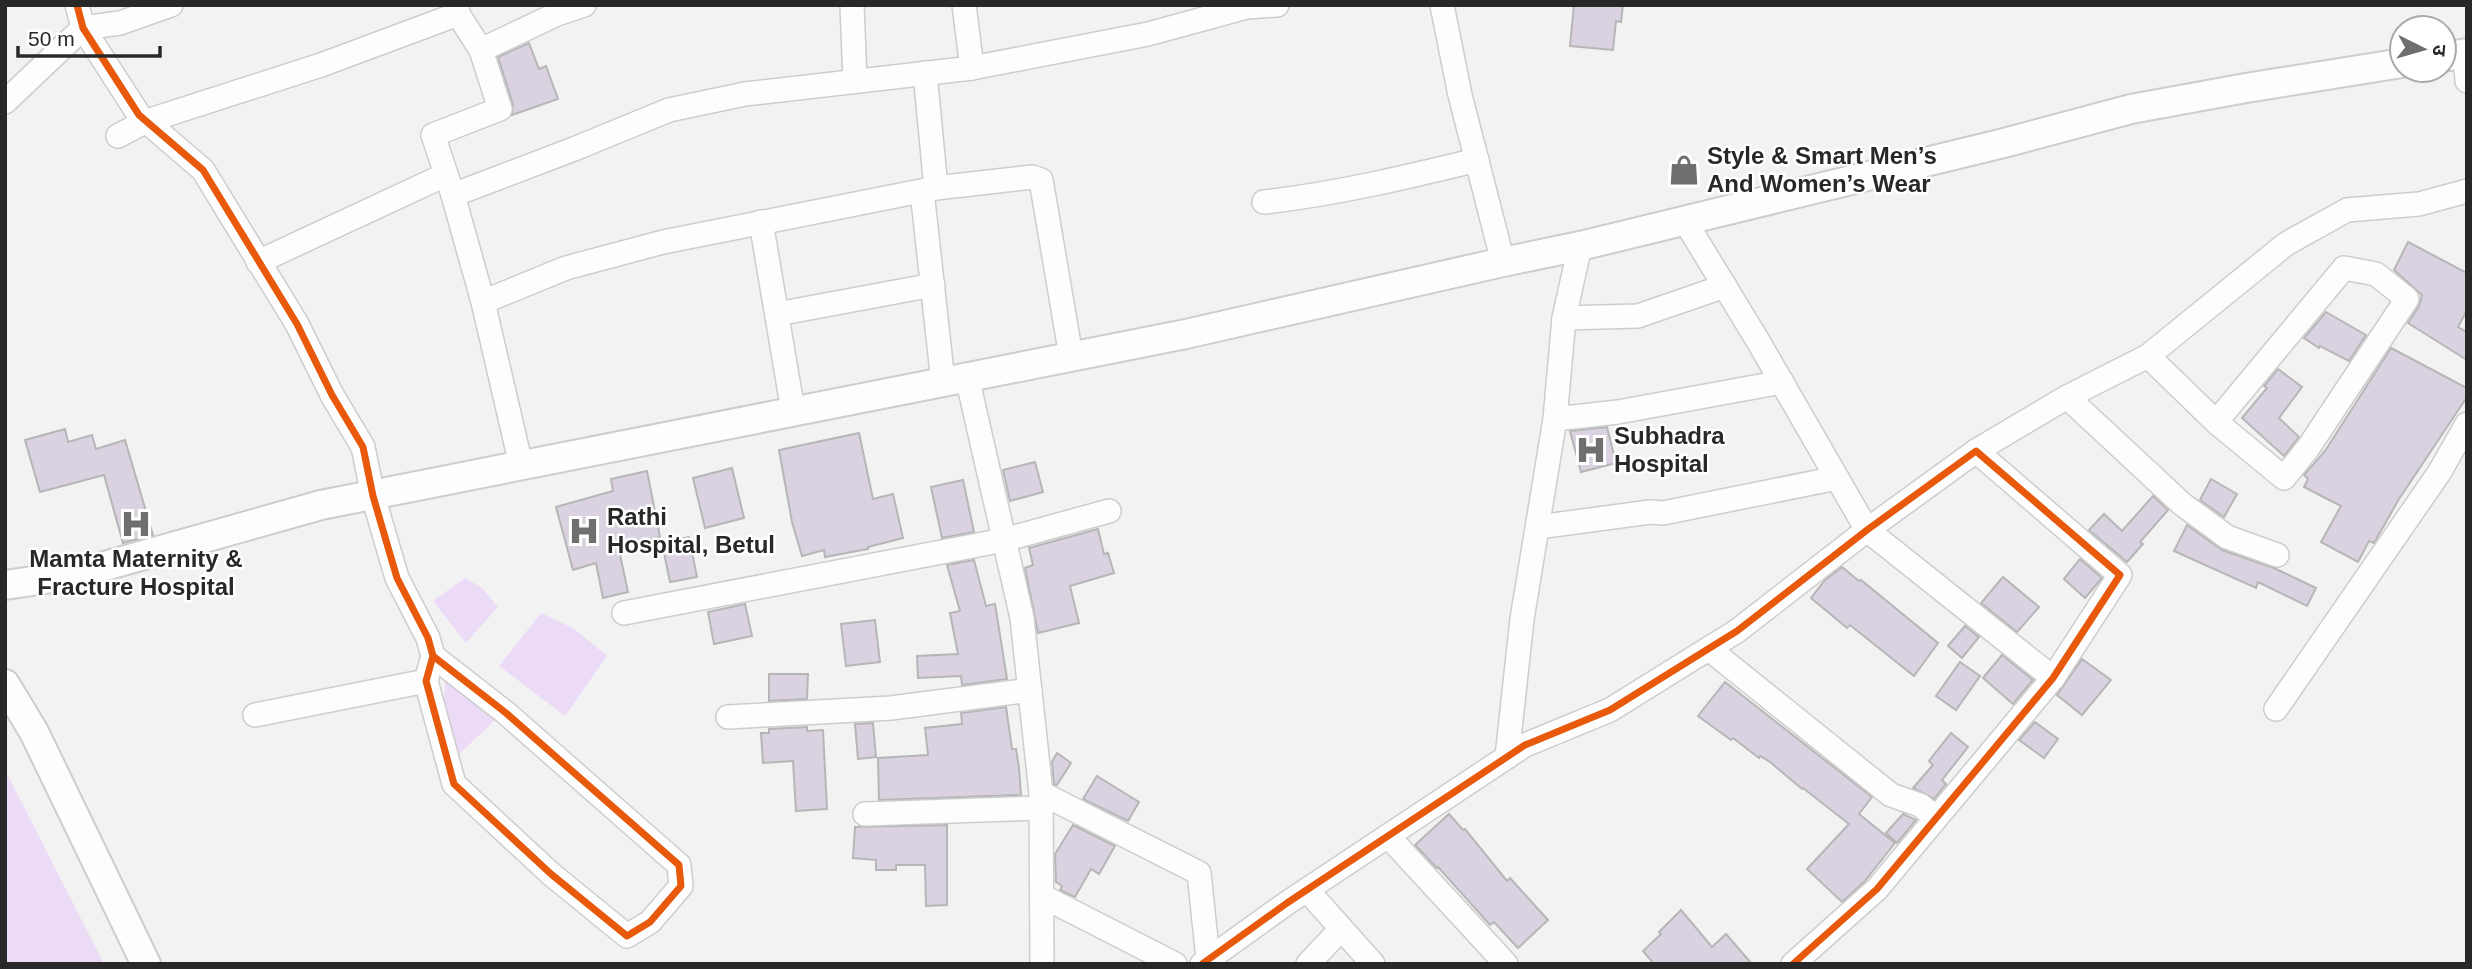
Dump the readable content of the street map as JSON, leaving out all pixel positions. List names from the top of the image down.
{
  "places": {
    "shop": ["Style & Smart Men’s And Women’s Wear"],
    "hospital": ["Subhadra Hospital", "Mamta Maternity & Fracture Hospital", "Rathi Hospital, Betul"]
  },
  "scale_bar": "50 m",
  "north": "right"
}
